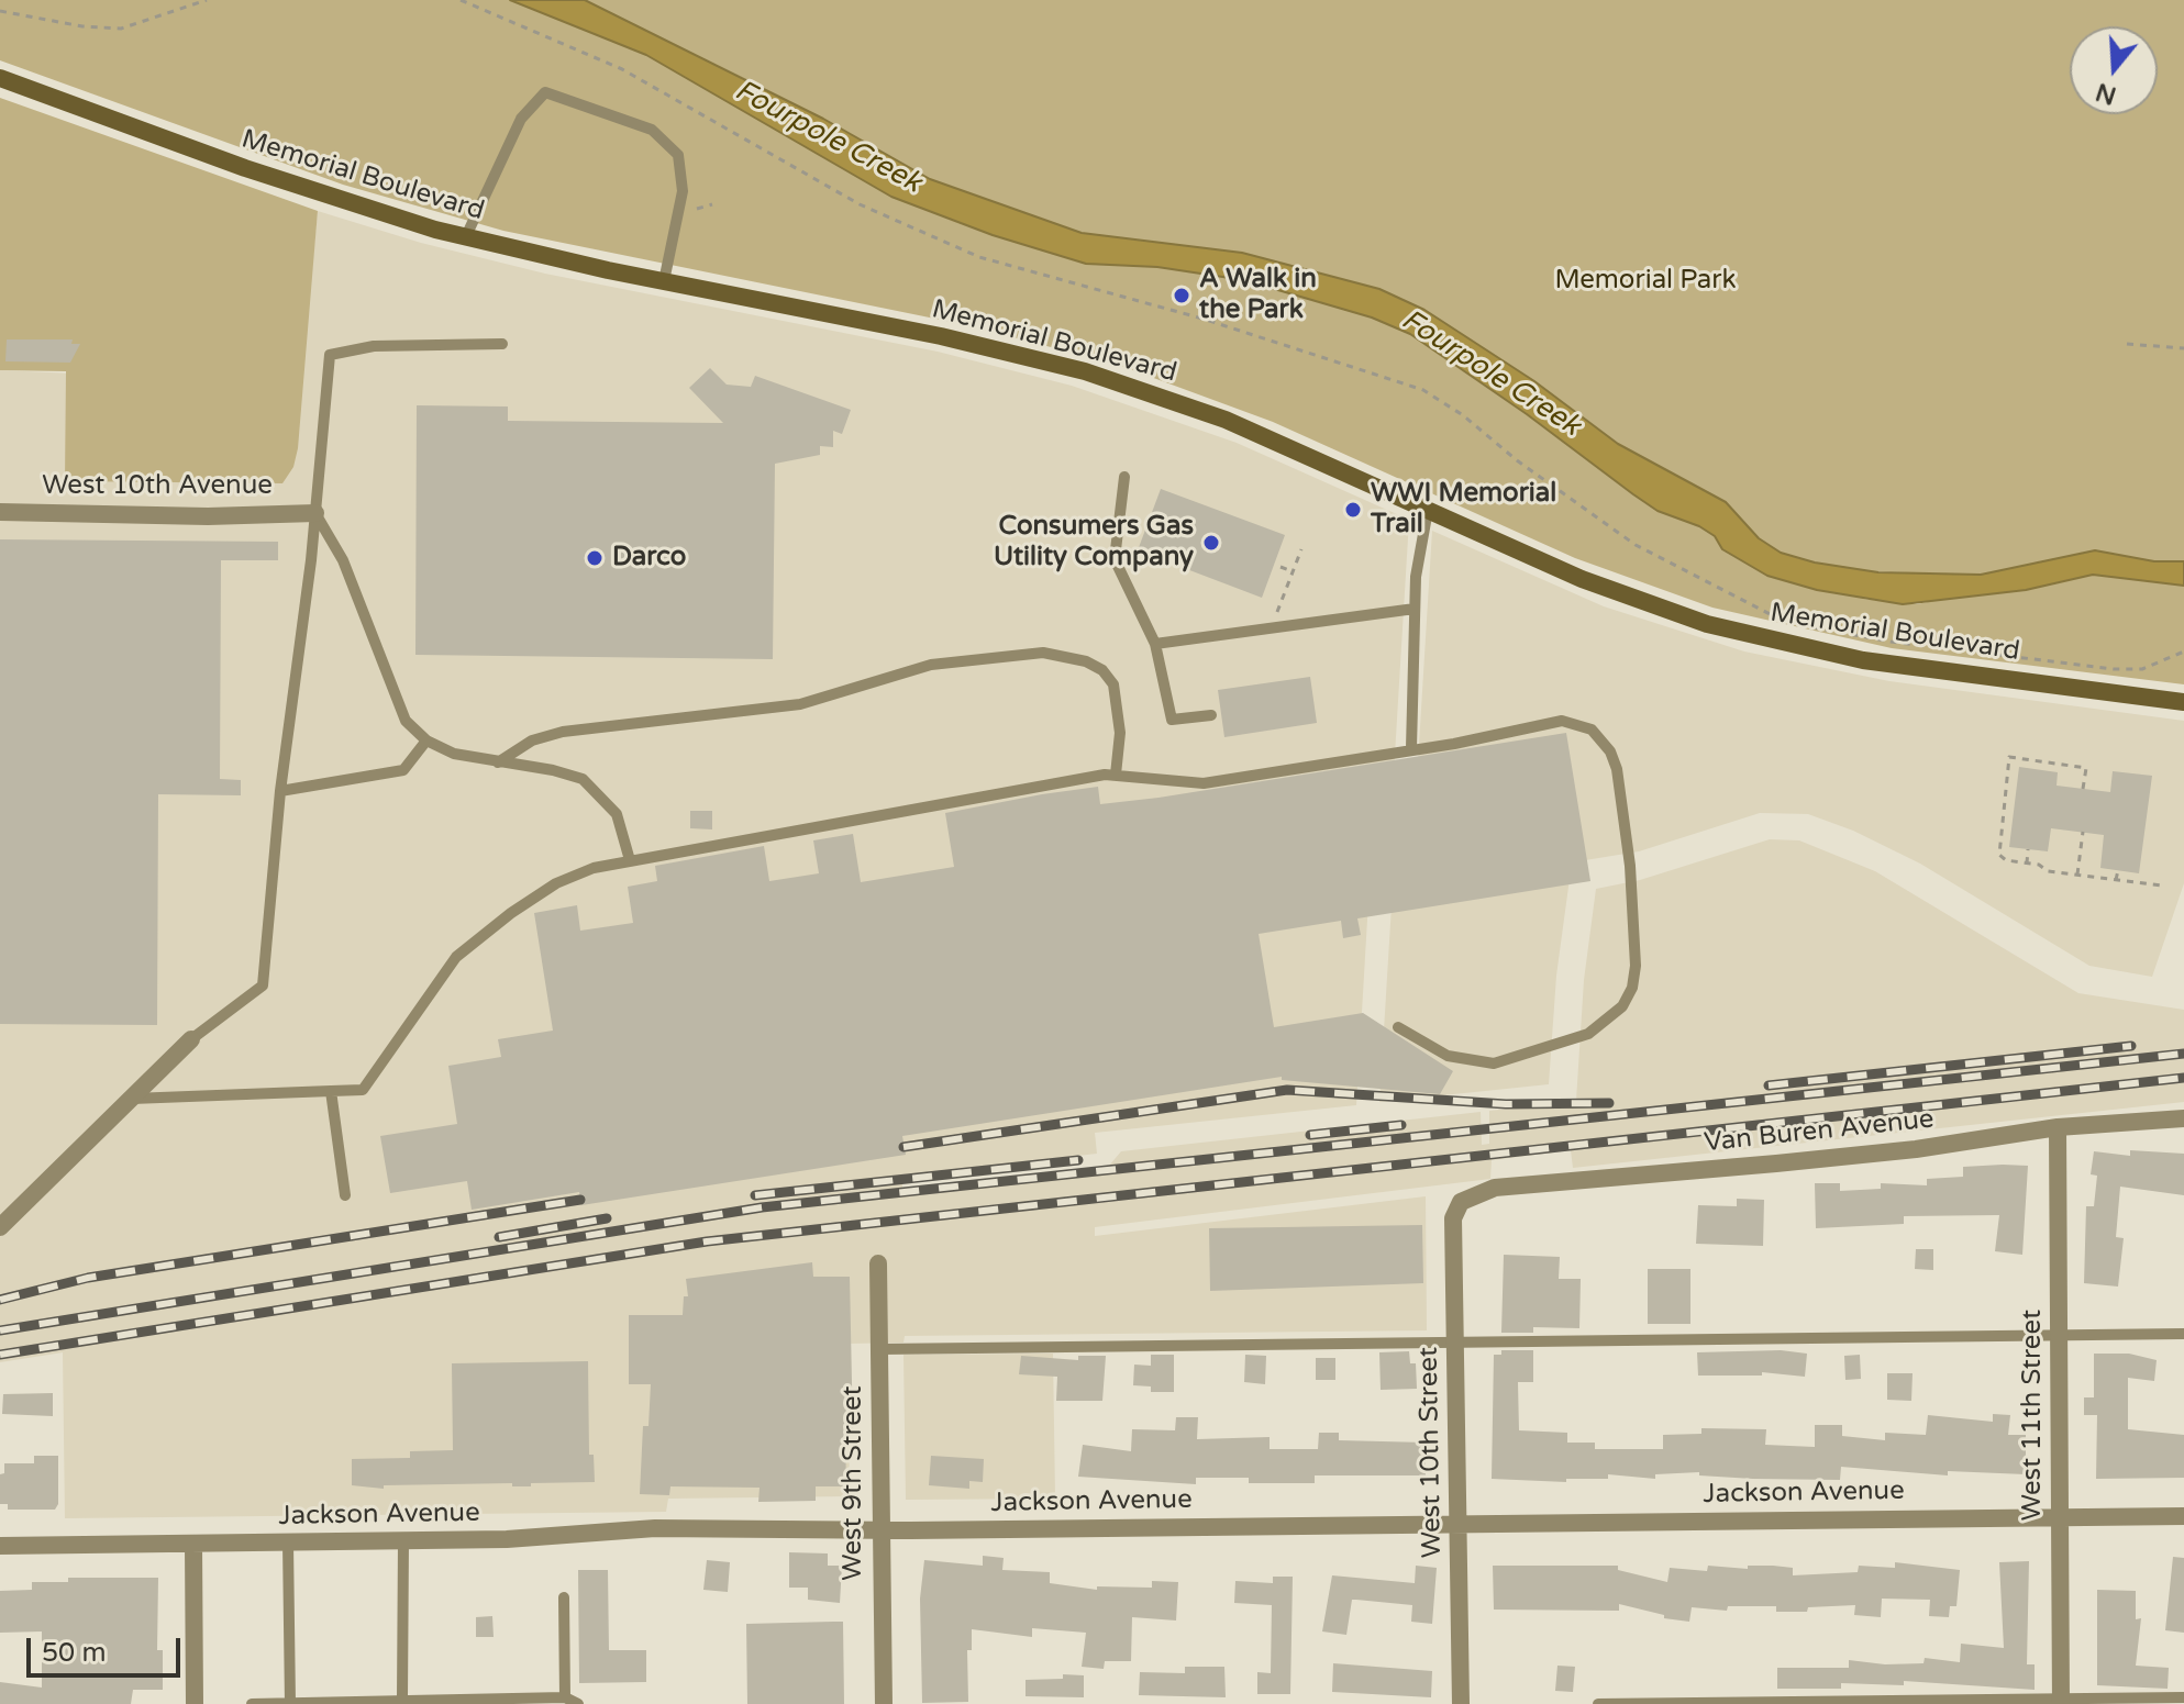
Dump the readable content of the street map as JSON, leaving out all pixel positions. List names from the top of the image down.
{
  "streets": {
    "street": [
      "Memorial Boulevard",
      "West 10th Avenue",
      "Van Buren Avenue",
      "West 11th Street",
      "West 10th Street",
      "West 9th Street",
      "Jackson Avenue"
    ]
  },
  "crossings": [
    ["Van Buren Avenue", "West 11th Street"],
    ["Van Buren Avenue", "West 10th Street"],
    ["West 11th Street", "Jackson Avenue"],
    ["West 10th Street", "Jackson Avenue"],
    ["West 9th Street", "Jackson Avenue"]
  ],
  "water": ["Fourpole Creek"],
  "parks": ["Memorial Park"],
  "places": [
    "A Walk in the Park",
    "WWI Memorial Trail",
    "Consumers Gas Utility Company",
    "Darco"
  ],
  "scale_bar": "50 m",
  "north": "bottom"
}
